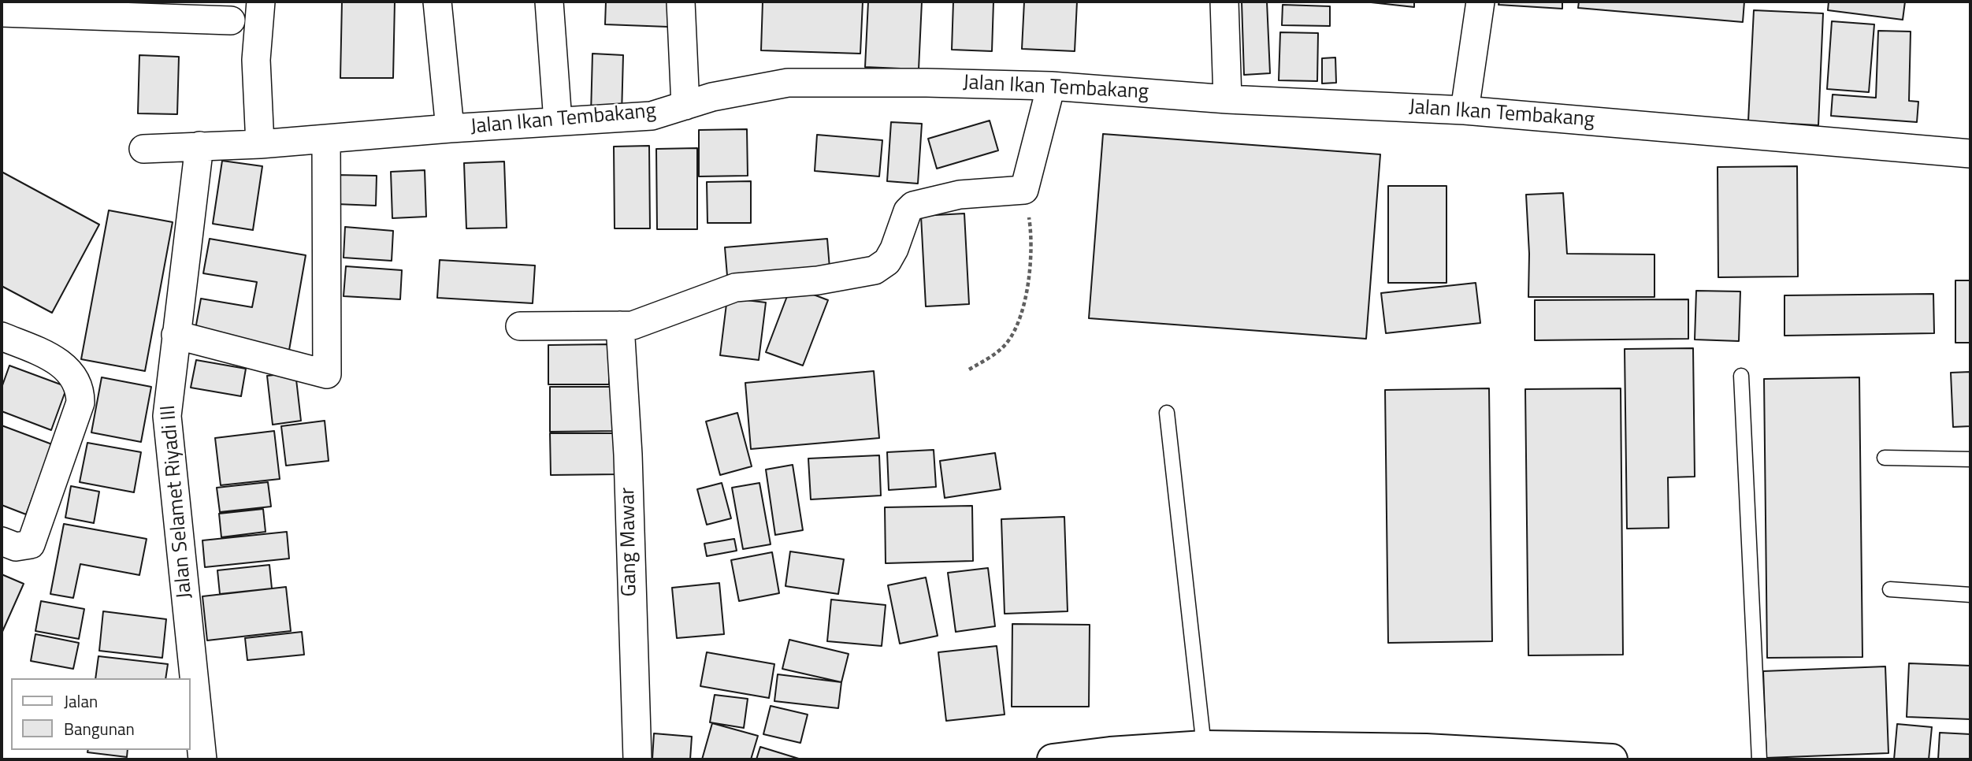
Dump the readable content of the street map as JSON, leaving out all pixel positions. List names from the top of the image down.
{
  "streets": {
    "street": ["Jalan Ikan Tembakang", "Jalan Selamet Riyadi III", "Gang Mawar"]
  },
  "crossings": [
    ["Jalan Ikan Tembakang", "Jalan Selamet Riyadi III"]
  ],
  "legend": ["Jalan", "Bangunan"]
}
